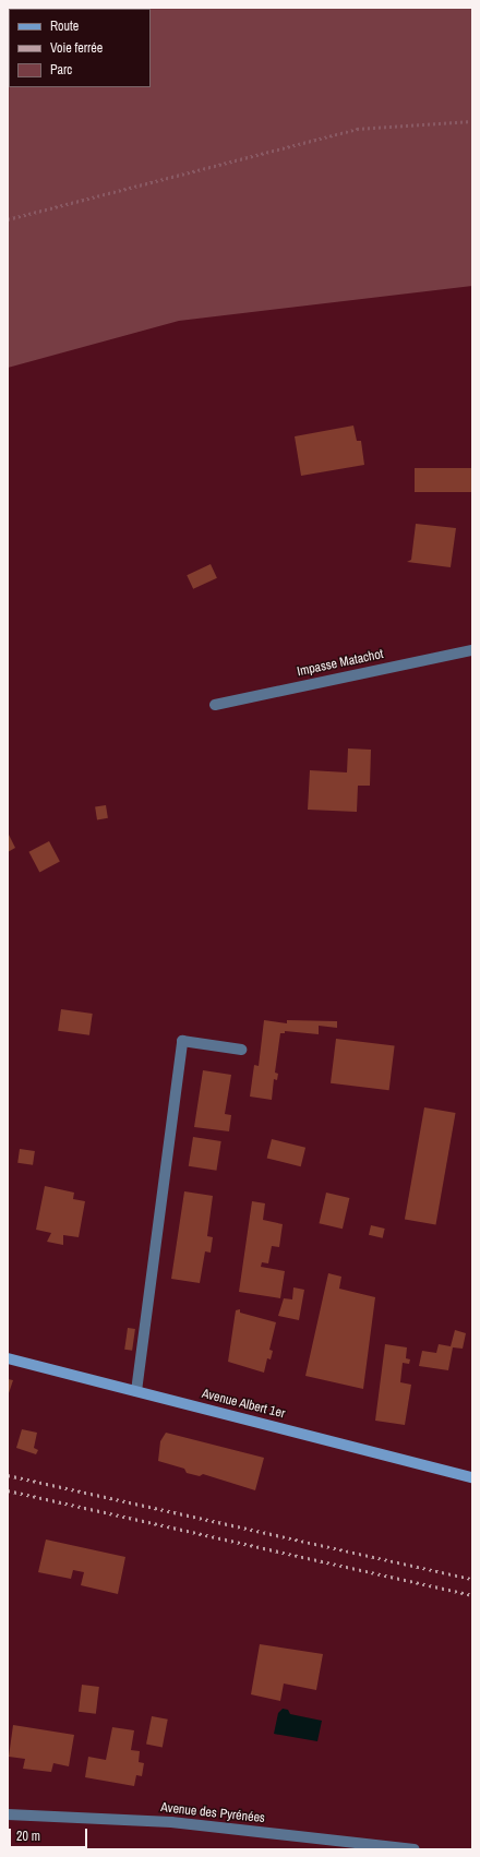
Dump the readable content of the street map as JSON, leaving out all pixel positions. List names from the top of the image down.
{
  "streets": {
    "main road": ["Avenue Albert 1er"],
    "street": ["Impasse Matachot", "Avenue des Pyrénées"]
  },
  "legend": ["Route", "Voie ferrée", "Parc"],
  "scale_bar": "20 m"
}
